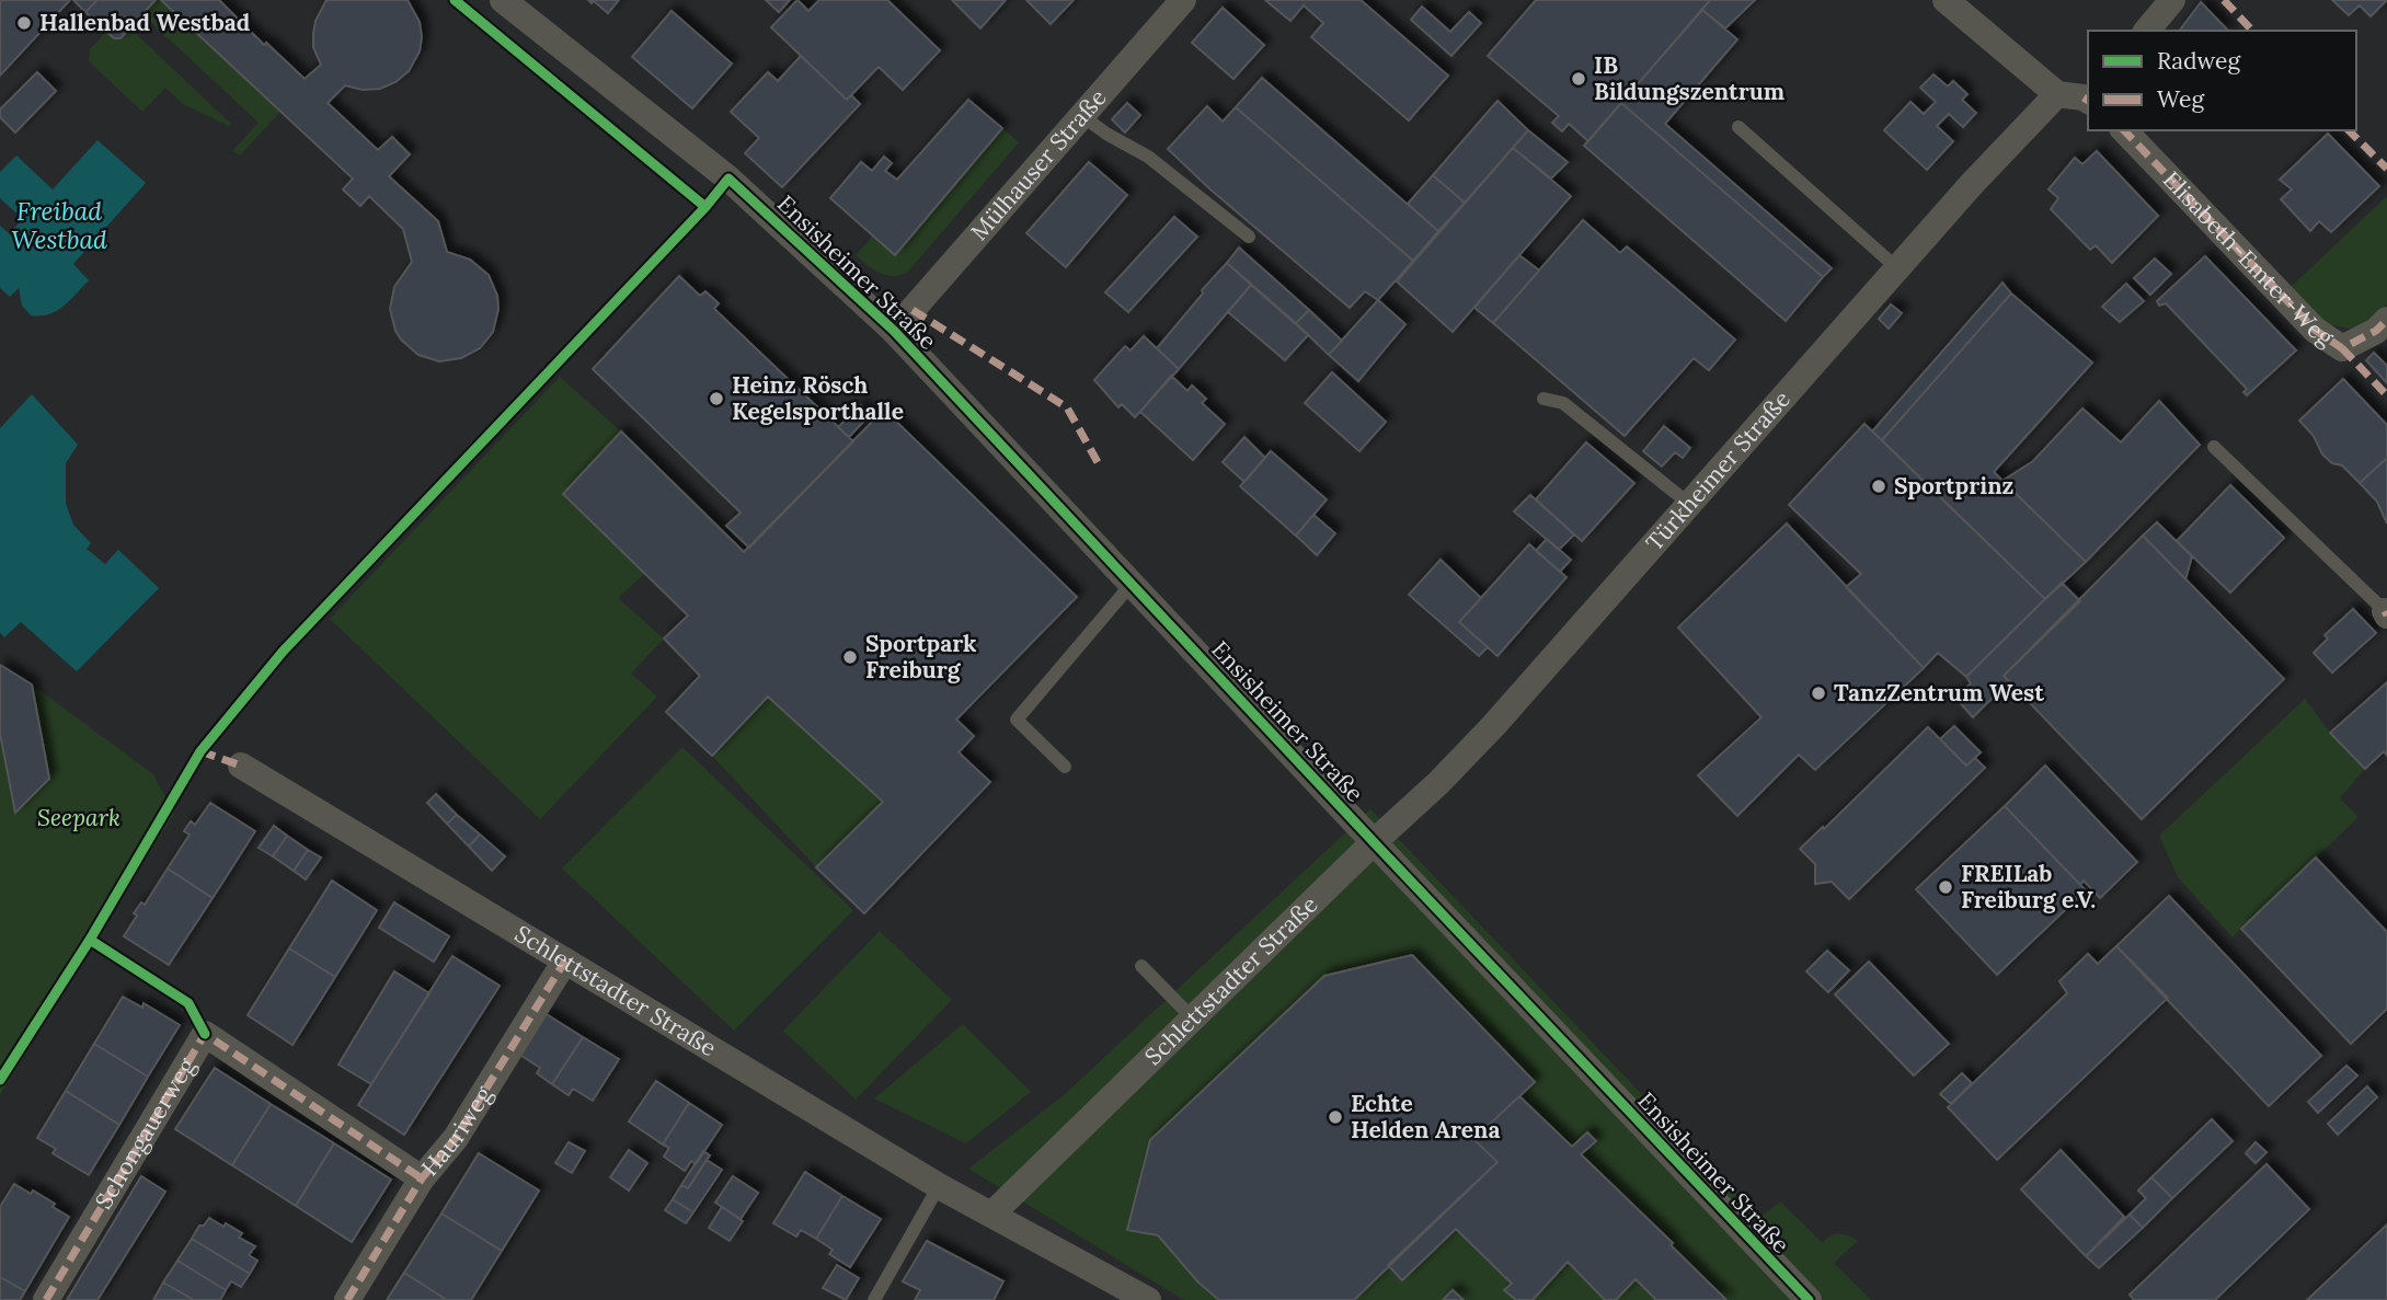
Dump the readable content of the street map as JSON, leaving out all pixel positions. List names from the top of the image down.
{
  "streets": {
    "street": [
      "Mülhauser Straße",
      "Elisabeth-Emter-Weg",
      "Ensisheimer Straße",
      "Türkheimer Straße",
      "Schlettstadter Straße",
      "Hauriweg",
      "Schongauerweg"
    ]
  },
  "crossings": [
    ["Mülhauser Straße", "Ensisheimer Straße"],
    ["Ensisheimer Straße", "Türkheimer Straße"],
    ["Ensisheimer Straße", "Schlettstadter Straße"],
    ["Türkheimer Straße", "Schlettstadter Straße"],
    ["Schlettstadter Straße", "Hauriweg"],
    ["Hauriweg", "Schongauerweg"]
  ],
  "water": ["Freibad Westbad"],
  "parks": ["Seepark"],
  "places": [
    "Hallenbad Westbad",
    "IB Bildungszentrum",
    "Heinz Rösch Kegelsporthalle",
    "Sportprinz",
    "Sportpark Freiburg",
    "TanzZentrum West",
    "FREILab Freiburg e.V.",
    "Echte Helden Arena"
  ],
  "legend": ["Radweg", "Weg"]
}
